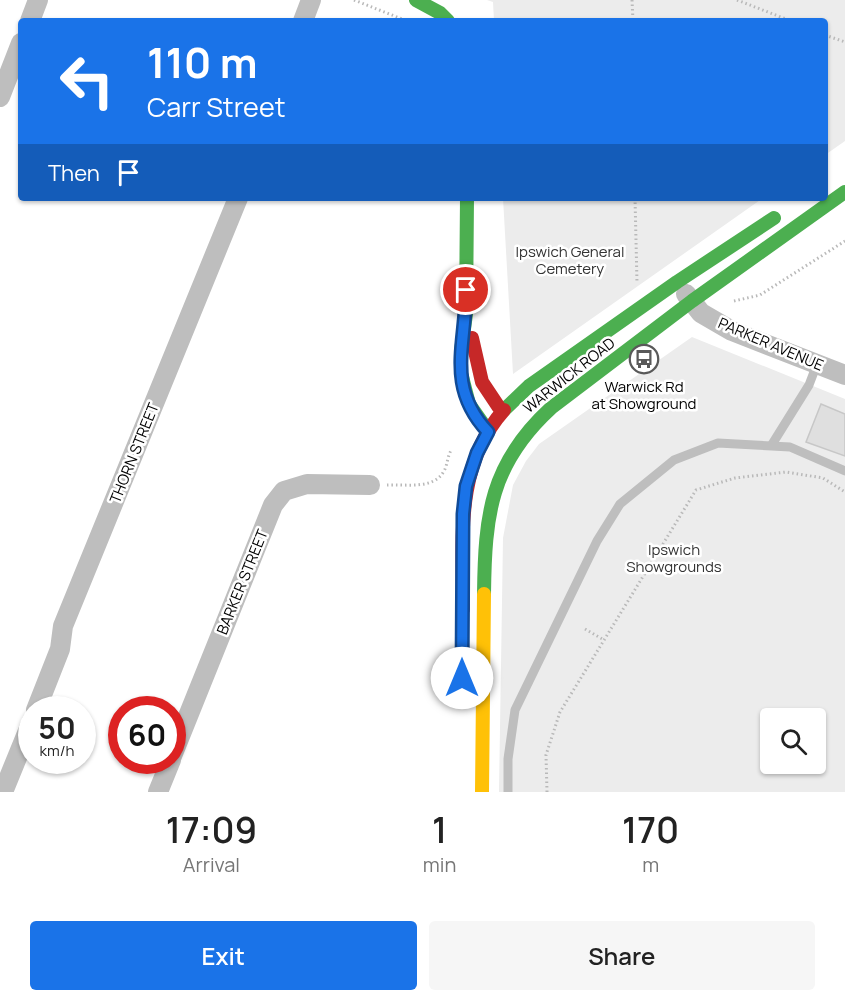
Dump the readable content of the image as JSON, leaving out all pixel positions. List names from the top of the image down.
{
  "streets": {
    "main road": ["WARWICK ROAD"],
    "street": ["PARKER AVENUE", "THORN STREET", "BARKER STREET"]
  },
  "crossings": [
    ["PARKER AVENUE", "WARWICK ROAD"]
  ],
  "parks": ["Ipswich General Cemetery", "Ipswich Showgrounds"],
  "places": {
    "bus stop": ["Warwick Rd at Showground"]
  },
  "page": {
    "turn": ["110 m", "Carr Street"],
    "then": "Then",
    "speed": "50 km/h",
    "limit": "60",
    "eta": [
      "17:09",
      "Arrival",
      "1",
      "min",
      "170",
      "m"
    ],
    "buttons": ["Exit", "Share"]
  }
}
